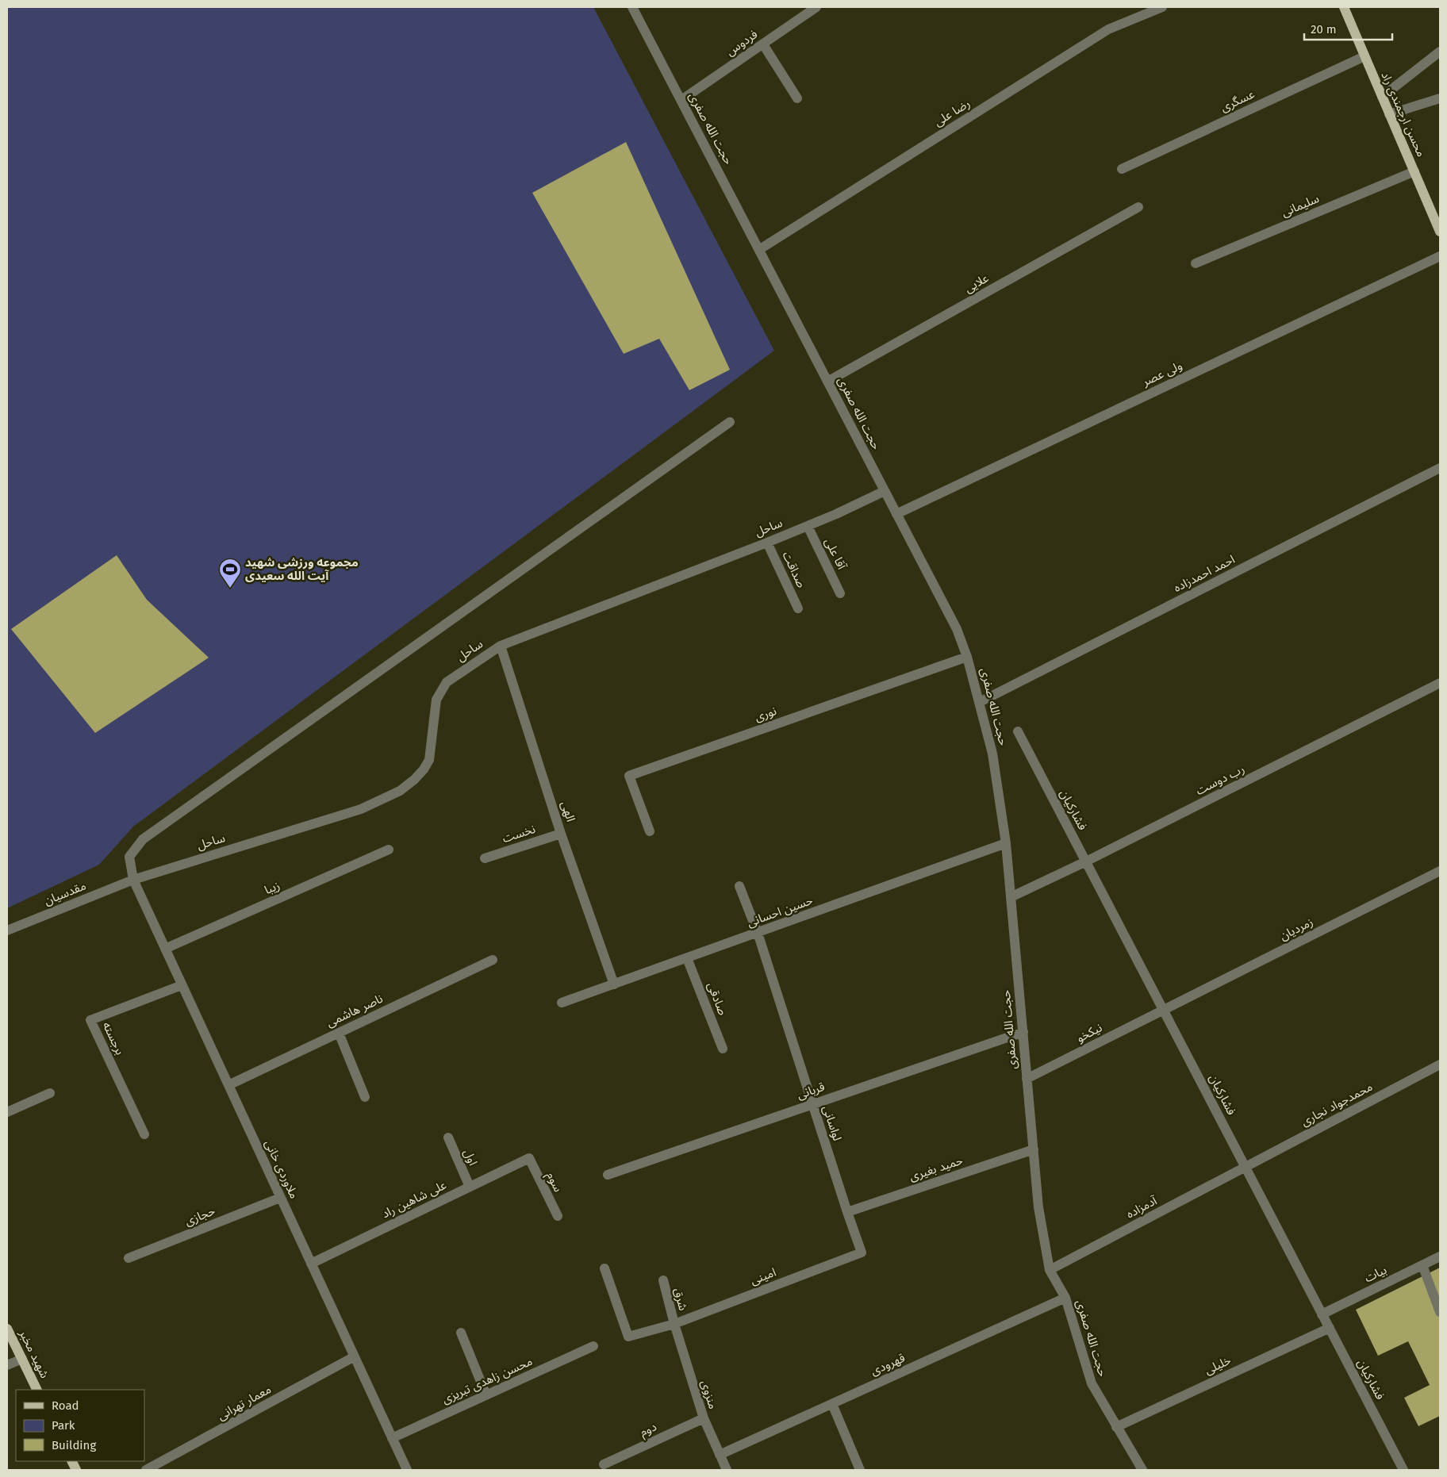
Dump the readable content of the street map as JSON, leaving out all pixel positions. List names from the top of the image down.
{
  "streets": {
    "main road": ["محسن ارجمندی راد", "شهید مخبر"],
    "street": [
      "فردوس",
      "عسگری",
      "رضا علی",
      "حجت الله صفری",
      "سلیمانی",
      "علایی",
      "ولی عصر",
      "ساحل",
      "آقا علی",
      "صداقت",
      "احمد احمدزاده",
      "نوری",
      "رب دوست",
      "فشارکیان",
      "الهی",
      "نخست",
      "زیبا",
      "مقدسیان",
      "حسین احسانی",
      "زمردیان",
      "صادقی",
      "ناصر هاشمی",
      "نیکخو",
      "برجسته",
      "قربانی",
      "محمدجواد نجاری",
      "لواسانی",
      "اول",
      "حمید بغیری",
      "ملاوردی خانی",
      "سوم",
      "علی شاهین راد",
      "آدمزاده",
      "حجازی",
      "بیات",
      "امینی",
      "شرق",
      "قهرودی",
      "خلیلی",
      "محسن زاهدی تبریزی",
      "منزوی",
      "معمار تهرانی",
      "دوم"
    ]
  },
  "crossings": [
    ["فردوس", "حجت الله صفری"],
    ["عسگری", "محسن ارجمندی راد"],
    ["رضا علی", "حجت الله صفری"],
    ["محسن ارجمندی راد", "سلیمانی"],
    ["حجت الله صفری", "علایی"],
    ["حجت الله صفری", "ولی عصر"],
    ["حجت الله صفری", "ساحل"],
    ["حجت الله صفری", "احمد احمدزاده"],
    ["حجت الله صفری", "نوری"],
    ["حجت الله صفری", "رب دوست"],
    ["حجت الله صفری", "حسین احسانی"],
    ["حجت الله صفری", "نیکخو"],
    ["حجت الله صفری", "قربانی"],
    ["حجت الله صفری", "حمید بغیری"],
    ["حجت الله صفری", "آدمزاده"],
    ["حجت الله صفری", "قهرودی"],
    ["حجت الله صفری", "خلیلی"],
    ["ساحل", "آقا علی"],
    ["ساحل", "صداقت"],
    ["ساحل", "الهی"],
    ["ساحل", "مقدسیان"],
    ["ساحل", "ملاوردی خانی"],
    ["رب دوست", "فشارکیان"],
    ["فشارکیان", "زمردیان"],
    ["فشارکیان", "نیکخو"],
    ["فشارکیان", "محمدجواد نجاری"],
    ["فشارکیان", "آدمزاده"],
    ["فشارکیان", "بیات"],
    ["فشارکیان", "خلیلی"],
    ["الهی", "نخست"],
    ["الهی", "حسین احسانی"],
    ["زیبا", "ملاوردی خانی"],
    ["مقدسیان", "ملاوردی خانی"],
    ["حسین احسانی", "صادقی"],
    ["حسین احسانی", "لواسانی"],
    ["زمردیان", "نیکخو"],
    ["ناصر هاشمی", "ملاوردی خانی"],
    ["برجسته", "ملاوردی خانی"],
    ["قربانی", "لواسانی"],
    ["محمدجواد نجاری", "آدمزاده"],
    ["لواسانی", "حمید بغیری"],
    ["لواسانی", "امینی"],
    ["اول", "علی شاهین راد"],
    ["ملاوردی خانی", "علی شاهین راد"],
    ["ملاوردی خانی", "حجازی"],
    ["ملاوردی خانی", "محسن زاهدی تبریزی"],
    ["ملاوردی خانی", "معمار تهرانی"],
    ["سوم", "علی شاهین راد"],
    ["امینی", "شرق"],
    ["امینی", "منزوی"],
    ["شرق", "منزوی"],
    ["قهرودی", "منزوی"],
    ["منزوی", "دوم"]
  ],
  "places": {
    "sports": ["مجموعه ورزشی شهید آیت‌ الله سعیدی"]
  },
  "legend": ["Road", "Park", "Building"],
  "scale_bar": "20 m"
}
